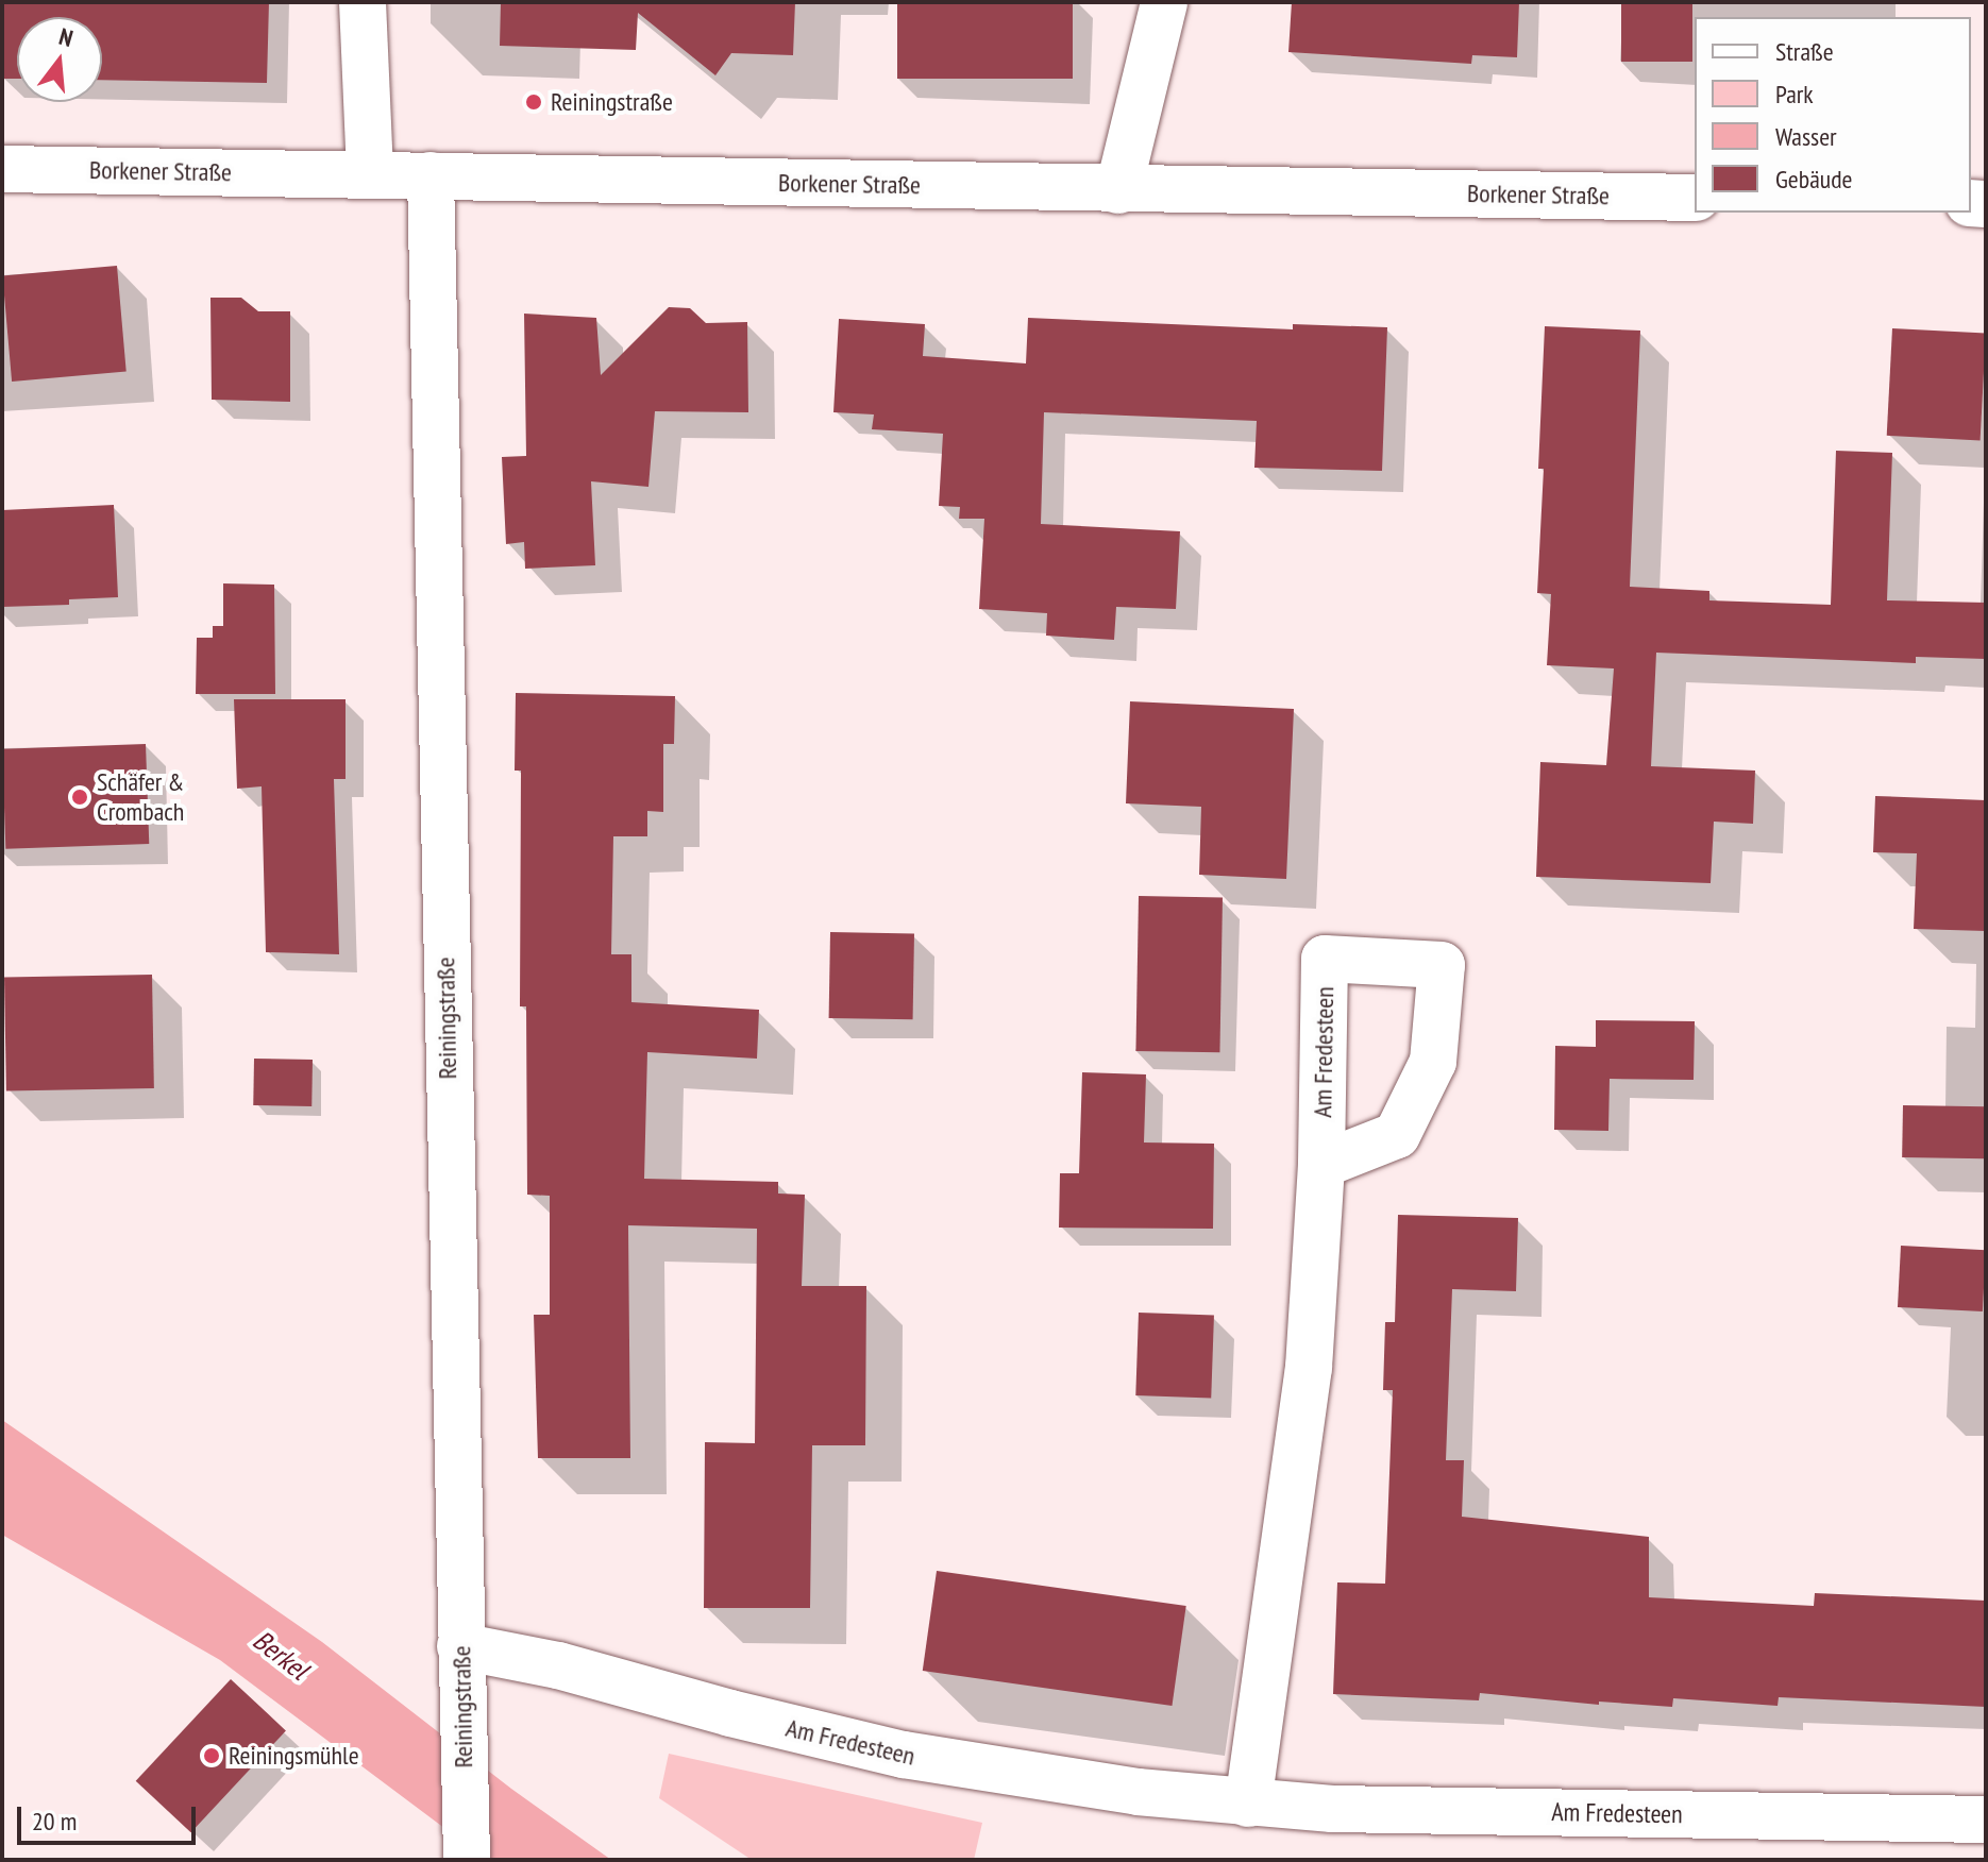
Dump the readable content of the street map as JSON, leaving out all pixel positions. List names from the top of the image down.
{
  "streets": {
    "street": ["Borkener Straße", "Reiningstraße", "Am Fredesteen"]
  },
  "crossings": [
    ["Borkener Straße", "Reiningstraße"],
    ["Reiningstraße", "Am Fredesteen"]
  ],
  "water": ["Berkel"],
  "places": ["Reiningstraße", "Schäfer & Crombach", "Reiningsmühle"],
  "legend": [
    "Straße",
    "Park",
    "Wasser",
    "Gebäude"
  ],
  "scale_bar": "20 m",
  "north": "top"
}
